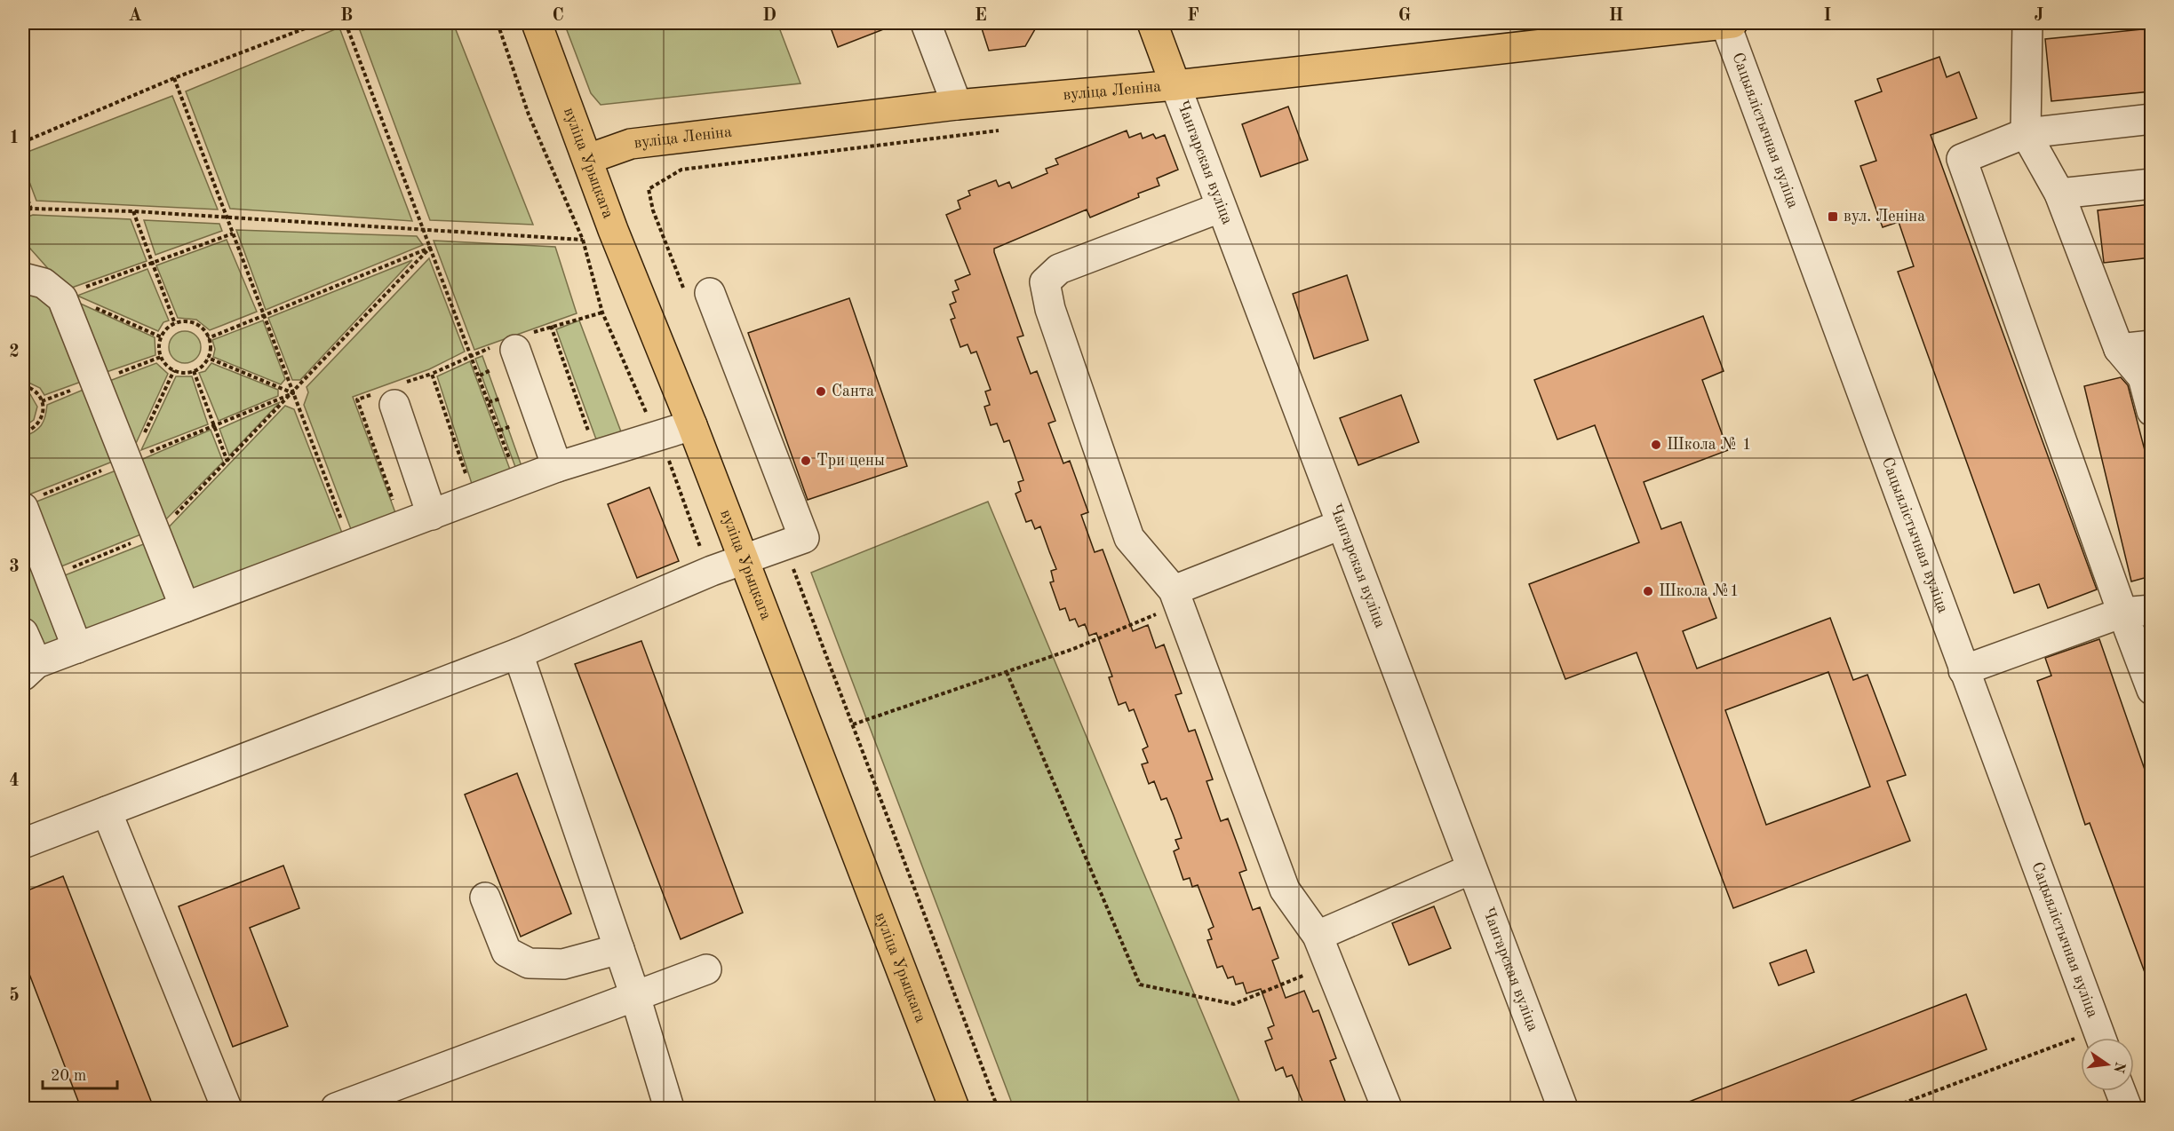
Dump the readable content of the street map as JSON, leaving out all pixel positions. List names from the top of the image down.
{
  "streets": {
    "main road": ["вуліца Леніна", "Чангарская вуліца", "вуліца Урыцкага"],
    "street": ["Сацыялістычная вуліца"]
  },
  "crossings": [
    ["вуліца Леніна", "Сацыялістычная вуліца"],
    ["вуліца Леніна", "Чангарская вуліца"],
    ["вуліца Леніна", "вуліца Урыцкага"]
  ],
  "places": {
    "transit": ["вул. Леніна"],
    "other": [
      "Санта",
      "Школа № 1",
      "Три цены",
      "Школа №1"
    ]
  },
  "scale_bar": "20 m",
  "north": "right",
  "grid": {
    "columns": [
      "A",
      "B",
      "C",
      "D",
      "E",
      "F",
      "G",
      "H",
      "I",
      "J"
    ],
    "rows": [
      "1",
      "2",
      "3",
      "4",
      "5"
    ]
  }
}
